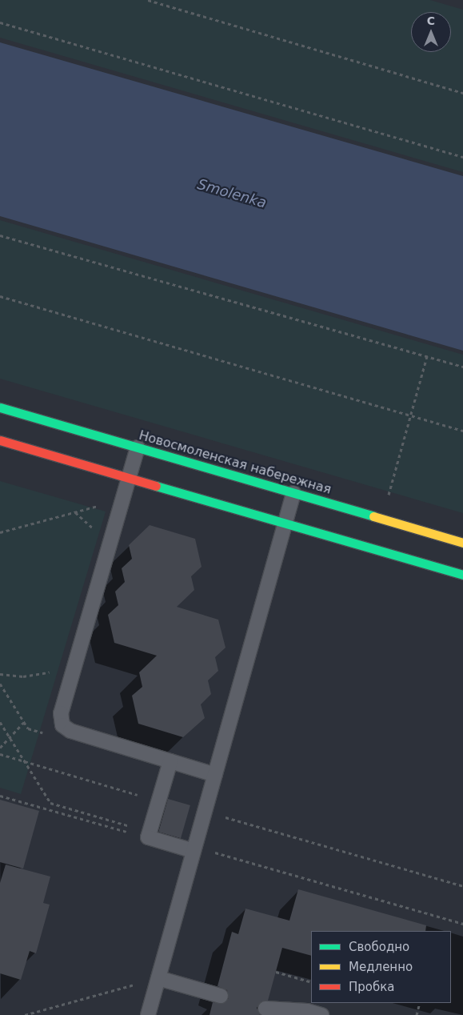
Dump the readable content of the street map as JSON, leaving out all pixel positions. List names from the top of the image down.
{
  "streets": {
    "street": ["Новосмоленская набережная"]
  },
  "water": ["Smolenka"],
  "legend": ["Свободно", "Медленно", "Пробка"],
  "north": "top"
}
